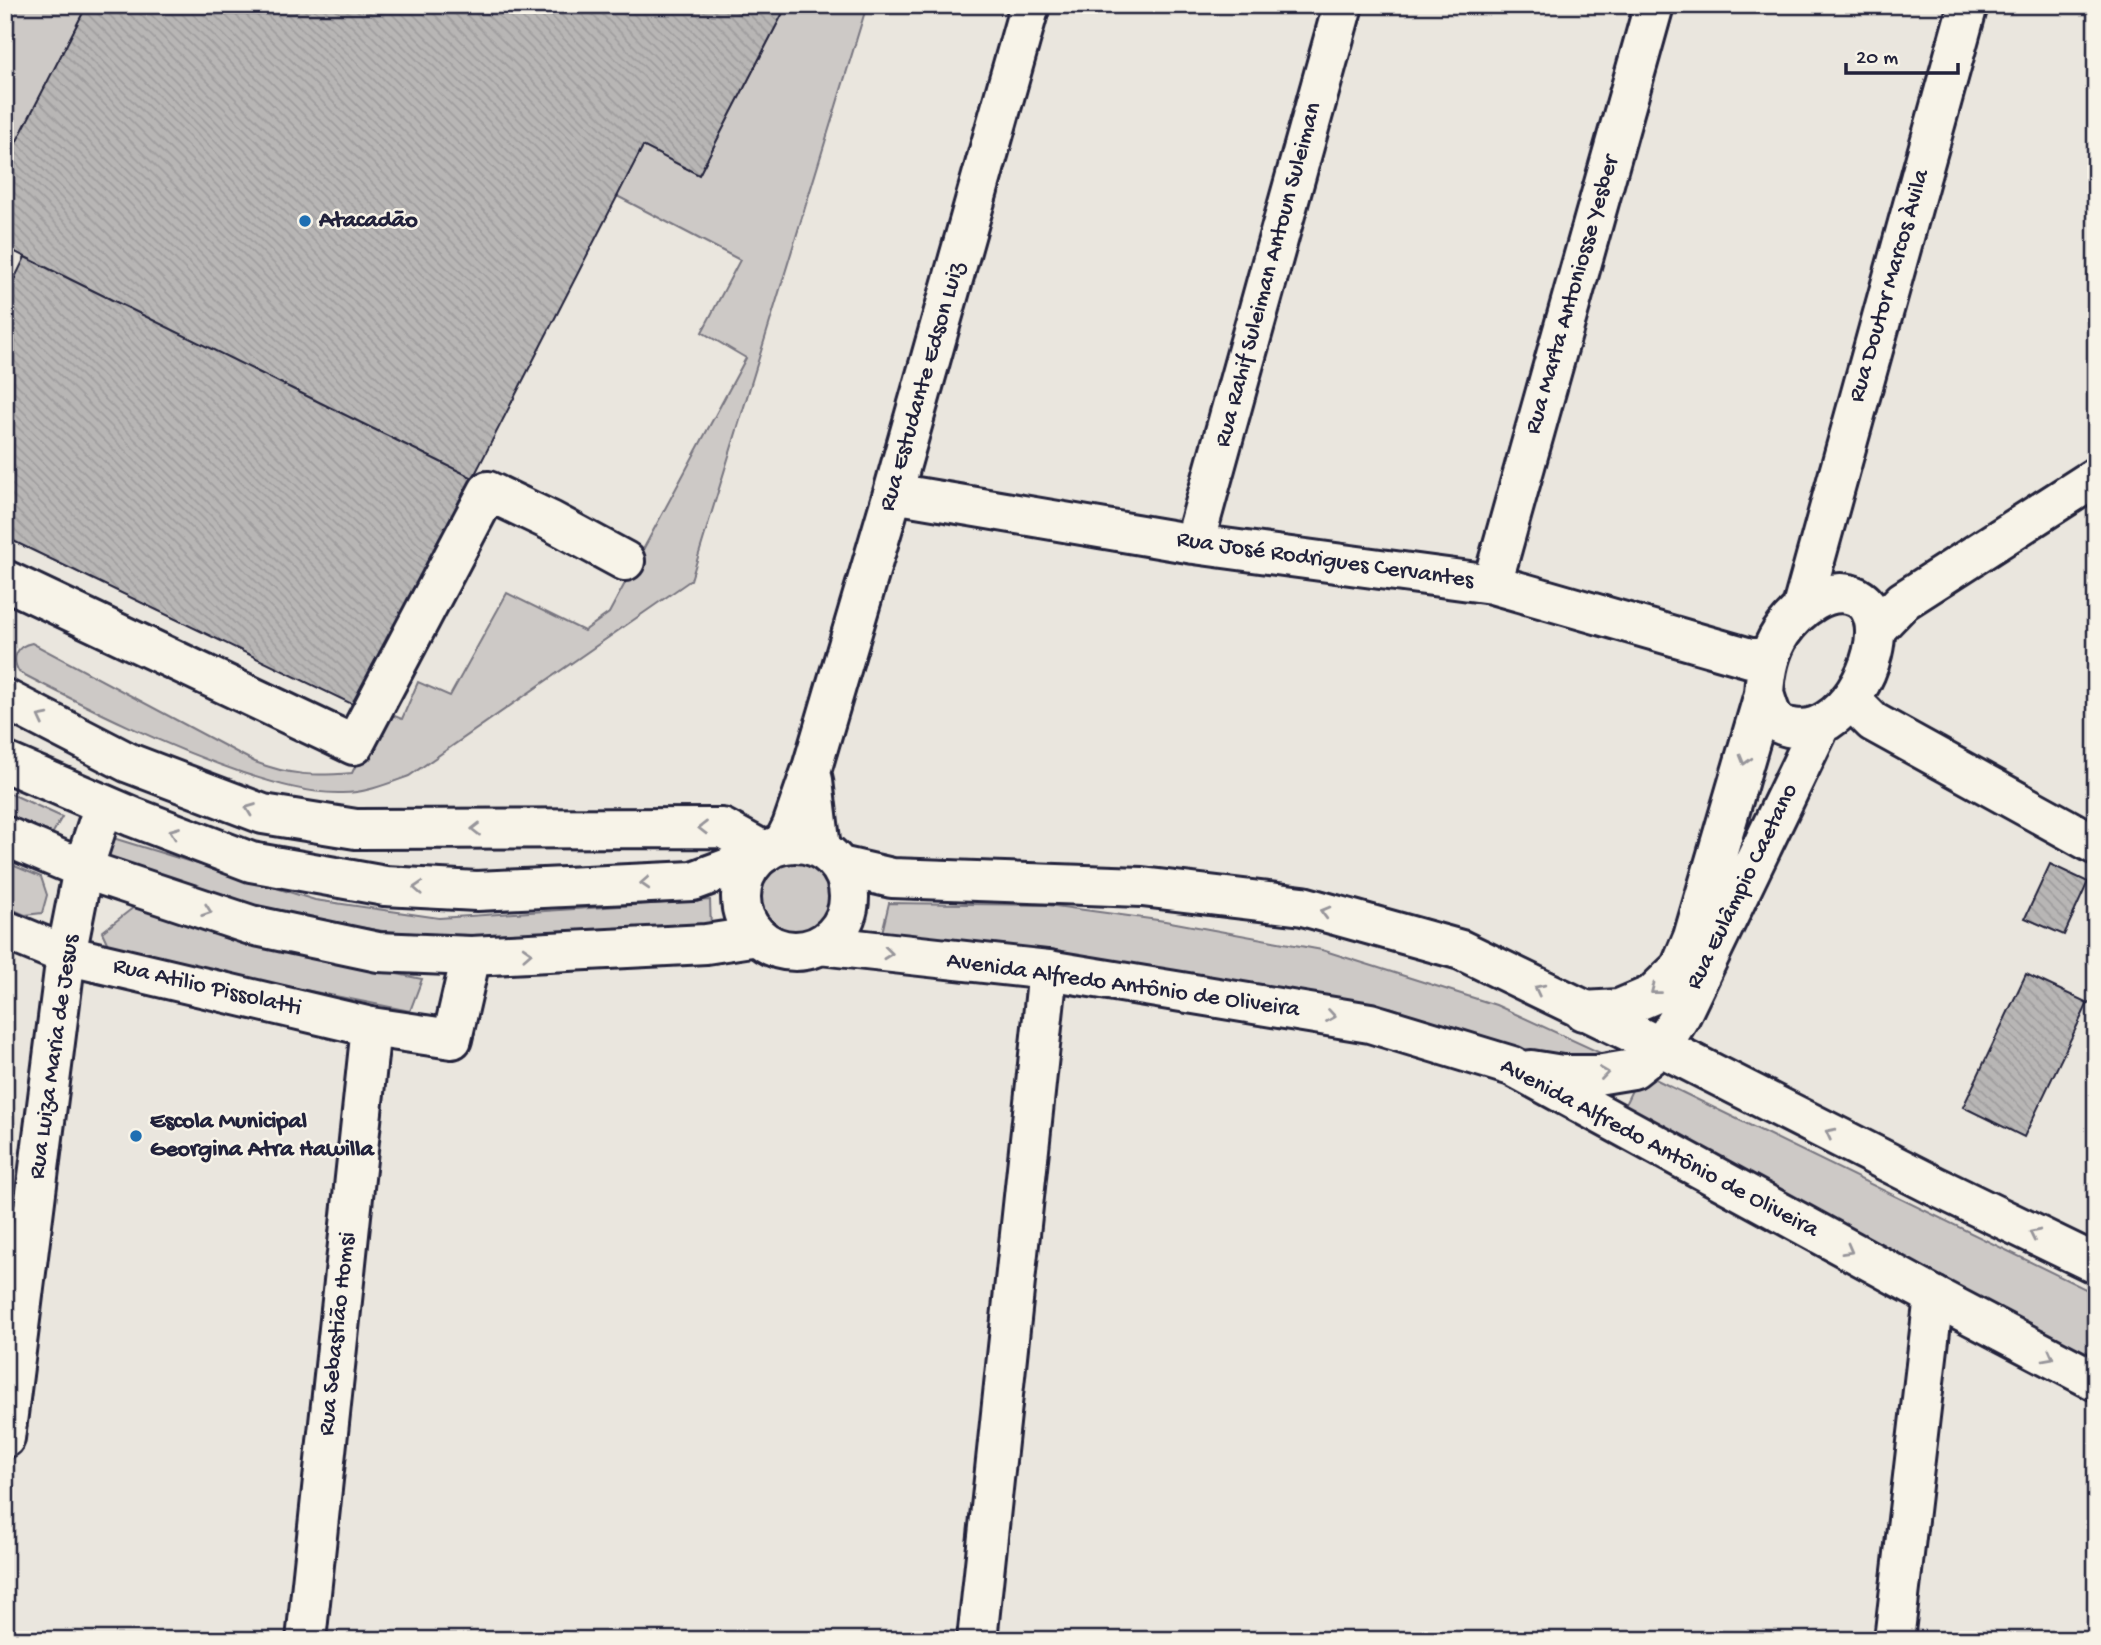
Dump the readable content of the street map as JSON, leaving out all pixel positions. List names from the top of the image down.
{
  "streets": {
    "street": [
      "Rua Rahif Suleiman Antoun Suleiman",
      "Rua Doutor Marcos Àvila",
      "Rua Marta Antoniosse Yesber",
      "Rua Estudante Edson Luiz",
      "Rua José Rodrigues Cervantes",
      "Rua Eulâmpio Caetano",
      "Avenida Alfredo Antônio de Oliveira",
      "Rua Atilio Pissolatti",
      "Rua Luiza Maria de Jesus",
      "Rua Sebastião Homsi"
    ]
  },
  "crossings": [
    ["Rua Rahif Suleiman Antoun Suleiman", "Rua José Rodrigues Cervantes"],
    ["Rua Doutor Marcos Àvila", "Rua José Rodrigues Cervantes"],
    ["Rua Doutor Marcos Àvila", "Rua Eulâmpio Caetano"],
    ["Rua Marta Antoniosse Yesber", "Rua José Rodrigues Cervantes"],
    ["Rua Estudante Edson Luiz", "Rua José Rodrigues Cervantes"],
    ["Rua Estudante Edson Luiz", "Avenida Alfredo Antônio de Oliveira"],
    ["Rua José Rodrigues Cervantes", "Rua Eulâmpio Caetano"],
    ["Rua Eulâmpio Caetano", "Avenida Alfredo Antônio de Oliveira"],
    ["Rua Atilio Pissolatti", "Rua Luiza Maria de Jesus"],
    ["Rua Atilio Pissolatti", "Rua Sebastião Homsi"]
  ],
  "places": ["Atacadão", "Escola Municipal Georgina Atra Hawilla"],
  "scale_bar": "20 m"
}
